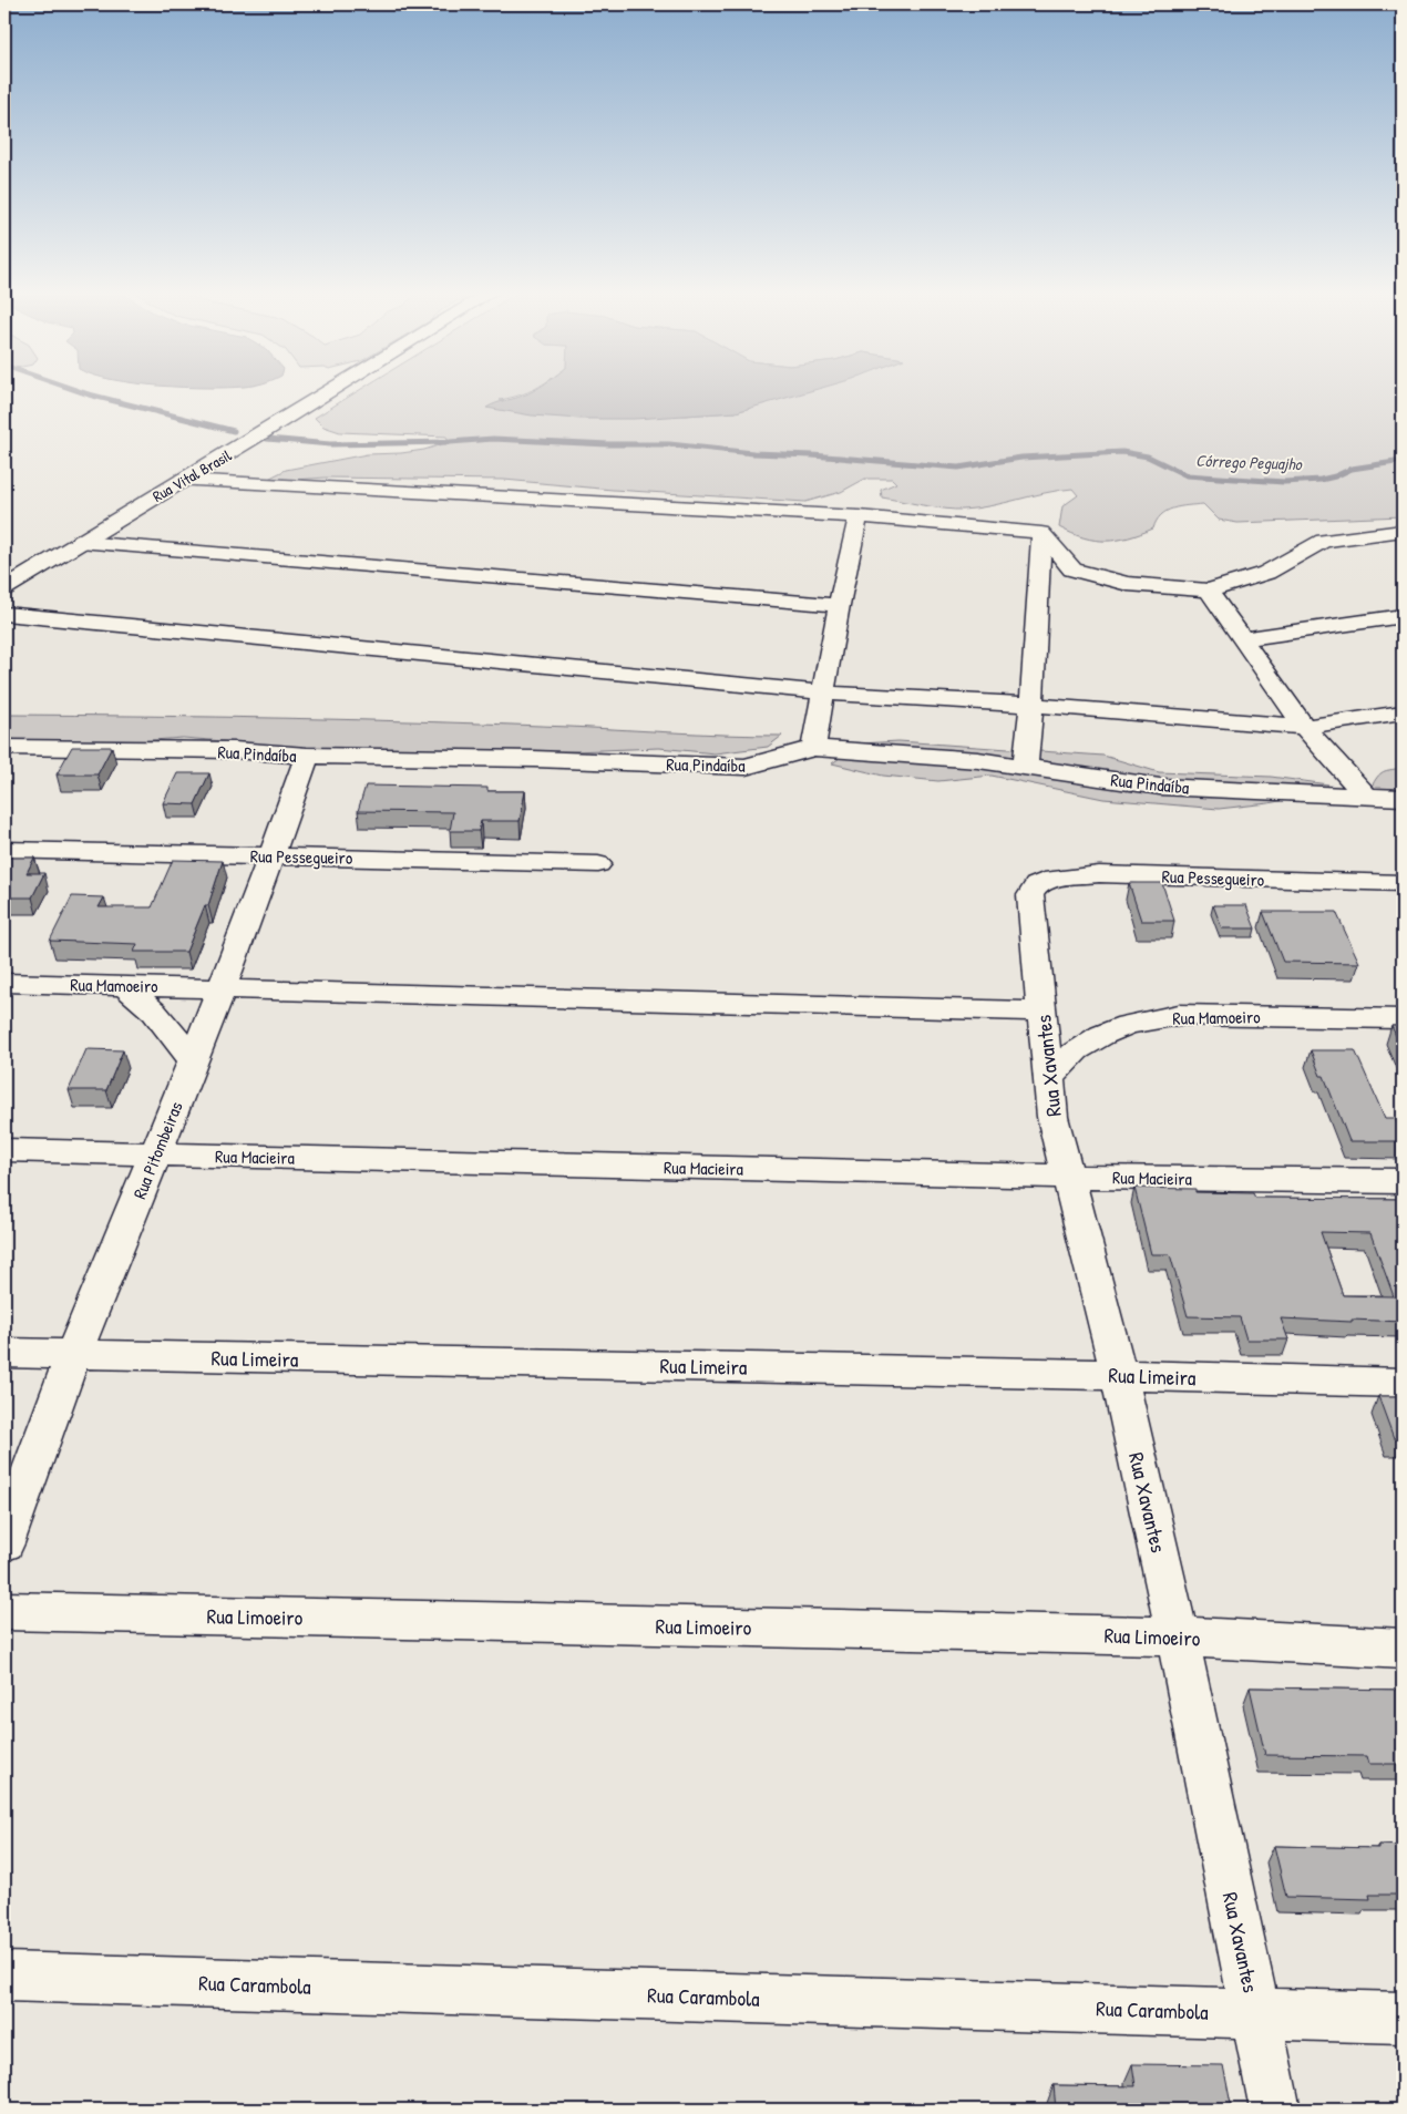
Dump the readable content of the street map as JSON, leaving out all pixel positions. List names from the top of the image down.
{
  "streets": {
    "street": [
      "Rua Vital Brasil",
      "Rua Pindaíba",
      "Rua Pessegueiro",
      "Rua Mamoeiro",
      "Rua Xavantes",
      "Rua Pitombeiras",
      "Rua Macieira",
      "Rua Limeira",
      "Rua Limoeiro",
      "Rua Carambola"
    ]
  },
  "crossings": [
    ["Rua Pindaíba", "Rua Pitombeiras"],
    ["Rua Pessegueiro", "Rua Xavantes"],
    ["Rua Pessegueiro", "Rua Pitombeiras"],
    ["Rua Mamoeiro", "Rua Xavantes"],
    ["Rua Mamoeiro", "Rua Pitombeiras"],
    ["Rua Xavantes", "Rua Macieira"],
    ["Rua Xavantes", "Rua Limeira"],
    ["Rua Xavantes", "Rua Limoeiro"],
    ["Rua Xavantes", "Rua Carambola"],
    ["Rua Pitombeiras", "Rua Macieira"],
    ["Rua Pitombeiras", "Rua Limeira"]
  ],
  "water": ["Córrego Peguajho"]
}
